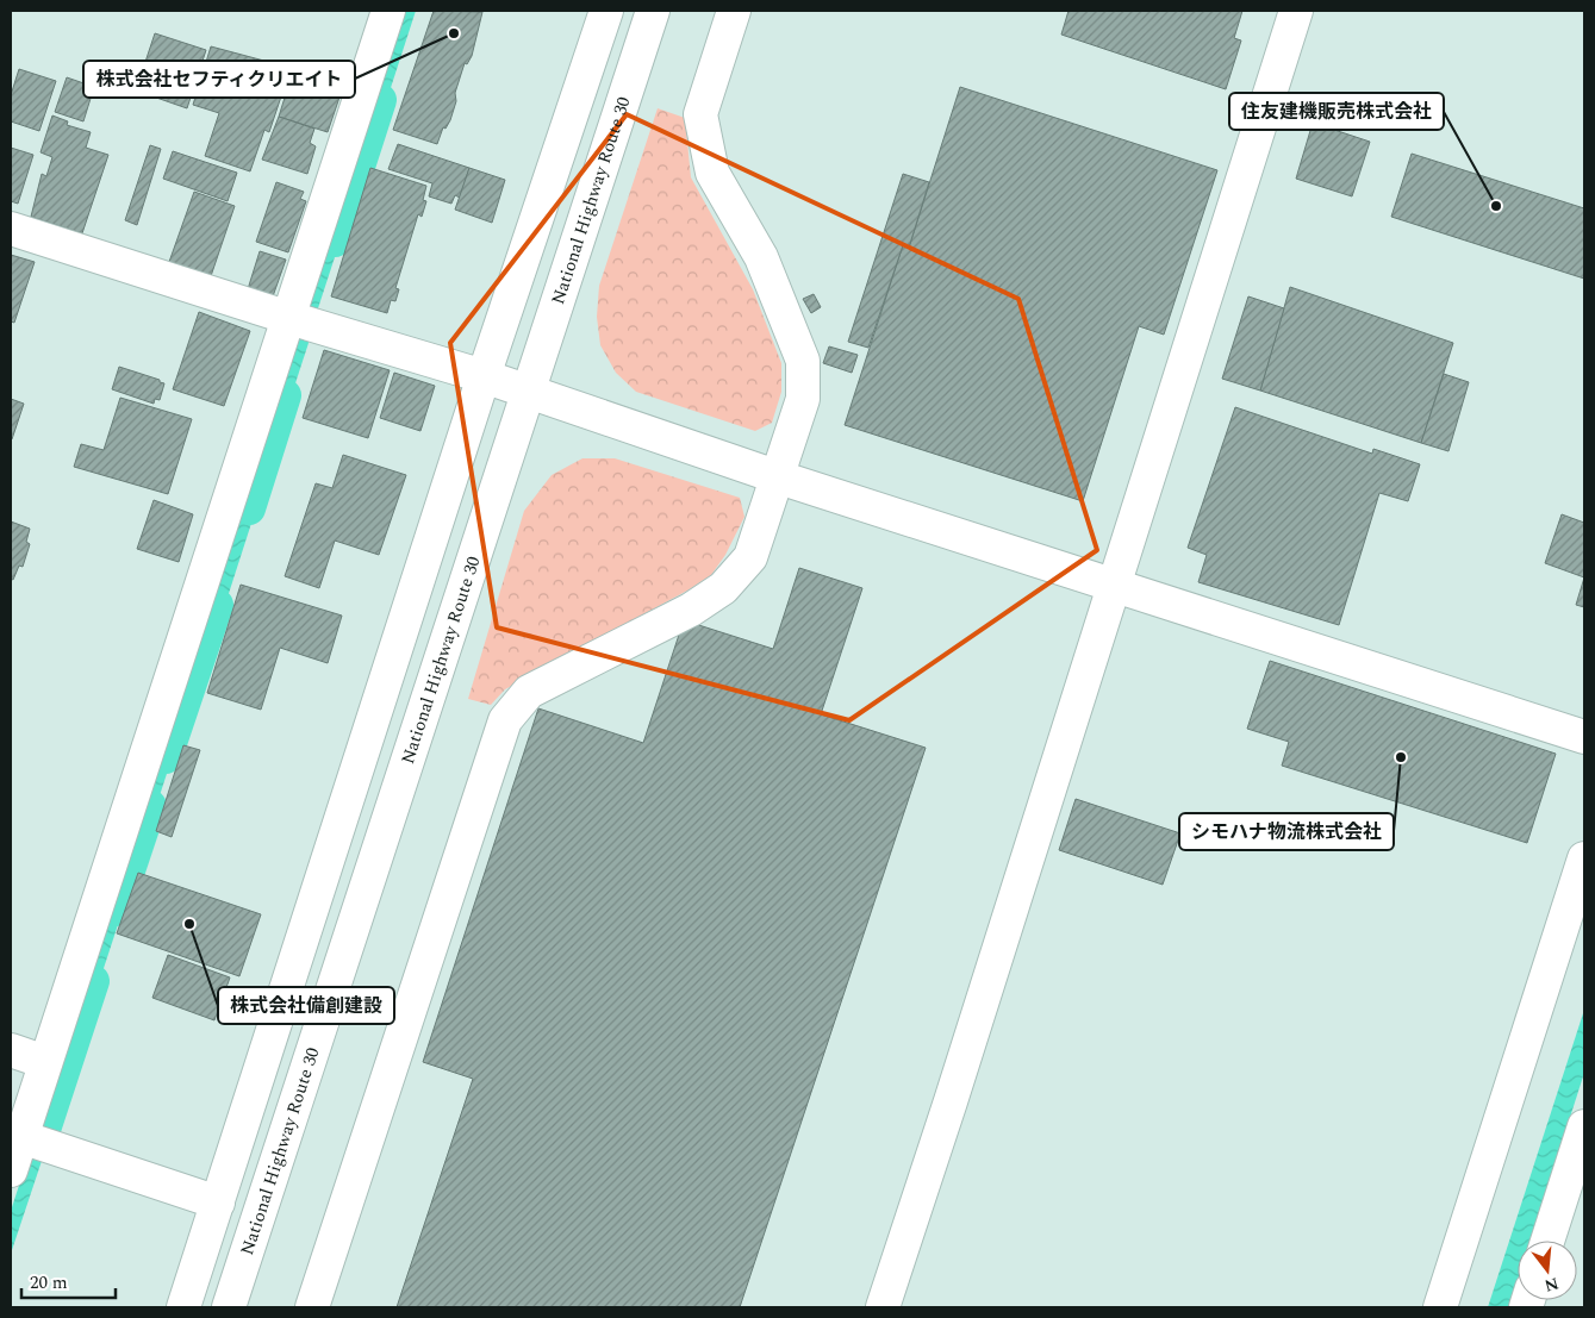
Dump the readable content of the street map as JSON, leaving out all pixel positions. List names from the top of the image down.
{
  "streets": {
    "main road": ["National Highway Route 30"]
  },
  "places": [
    "株式会社セフティクリエイト",
    "住友建機販売株式会社",
    "シモハナ物流株式会社",
    "株式会社備創建設"
  ],
  "scale_bar": "20 m",
  "north": "bottom"
}
